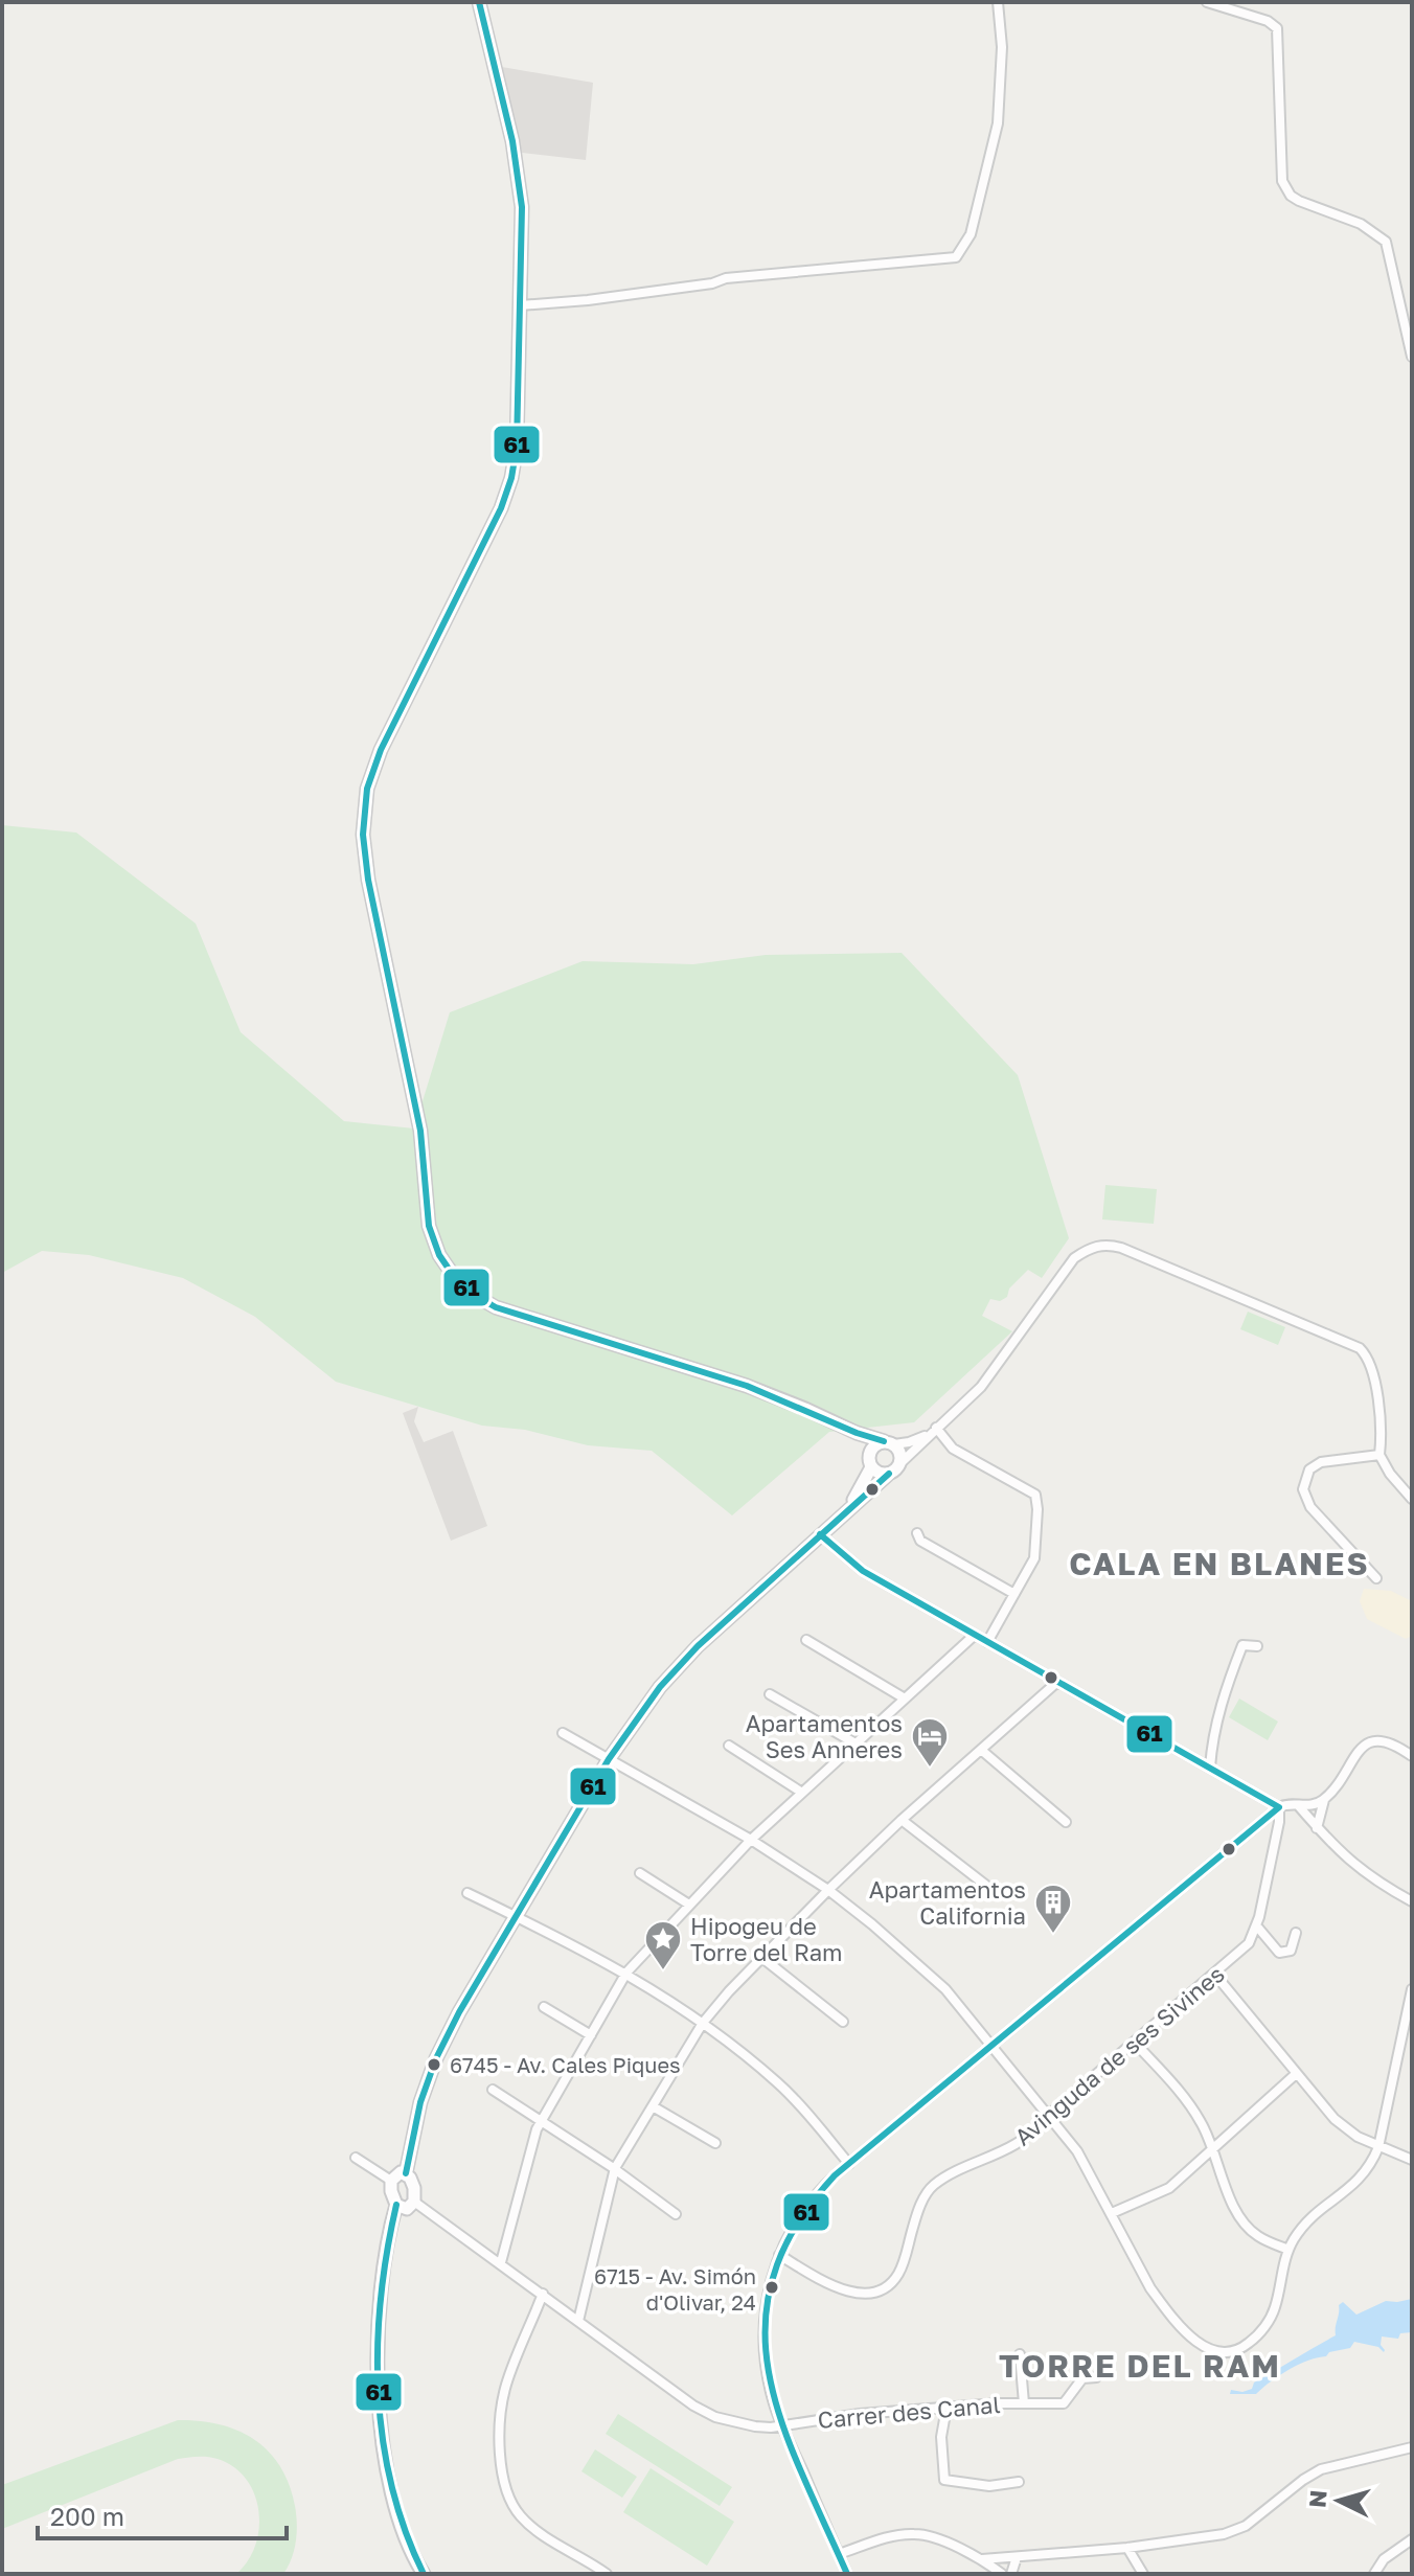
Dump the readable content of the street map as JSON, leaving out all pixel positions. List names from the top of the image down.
{
  "streets": {
    "street": ["Avinguda de ses Sivines", "Carrer des Canal"]
  },
  "districts": ["CALA EN BLANES", "TORRE DEL RAM"],
  "places": {
    "hotel": ["Apartamentos Ses Anneres"],
    "building": ["Apartamentos California"],
    "place": ["Hipogeu de Torre del Ram"],
    "other": ["6745 - Av. Cales Piques", "6715 - Av. Simón d'Olivar, 24"]
  },
  "lines": ["transit line 61"],
  "scale_bar": "200 m",
  "north": "left"
}
